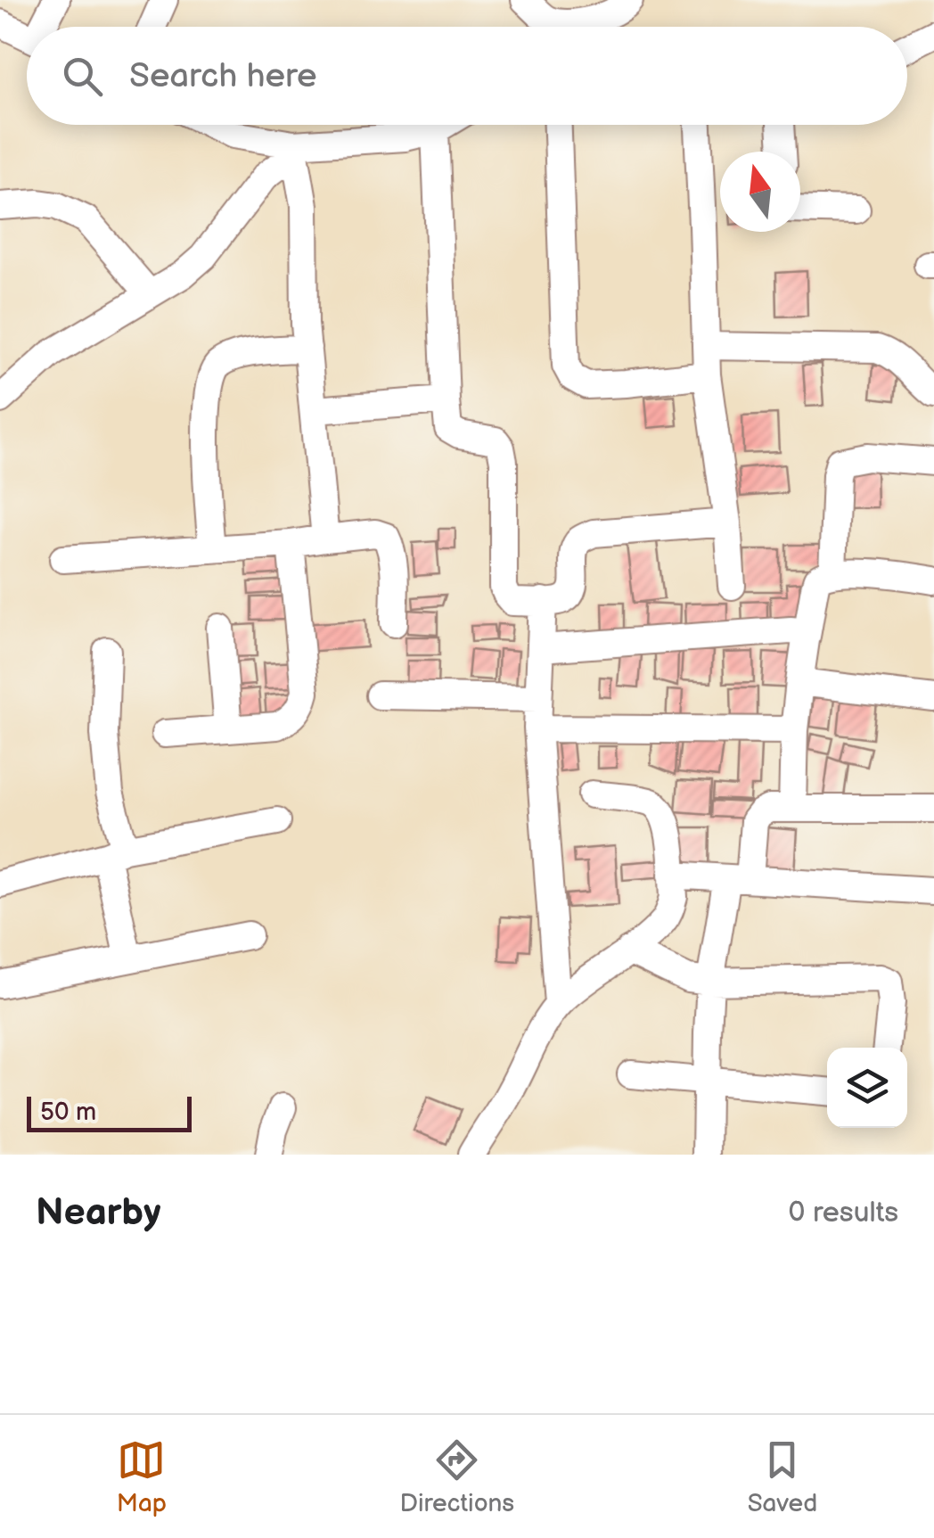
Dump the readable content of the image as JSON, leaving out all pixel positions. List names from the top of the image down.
{
  "scale_bar": "50 m",
  "north": "top",
  "page": {
    "search": "Search here",
    "scale": "50 m",
    "heading": ["Nearby", "0 results"],
    "nav": ["Map", "Directions", "Saved"]
  }
}
